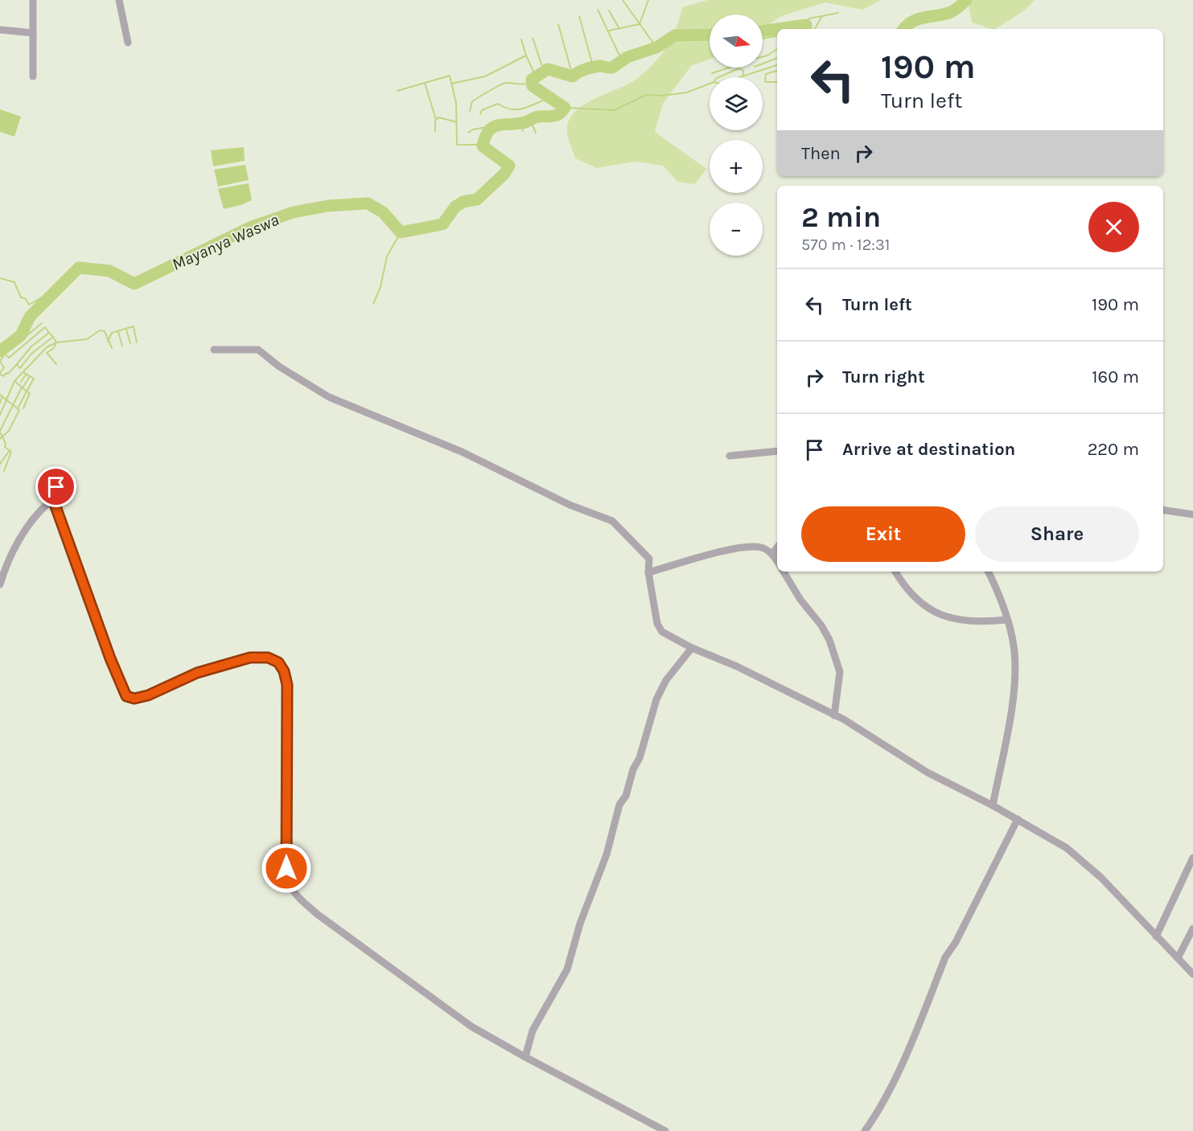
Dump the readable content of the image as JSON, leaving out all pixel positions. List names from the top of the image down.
{
  "water": ["Mayanya Waswa"],
  "north": "right",
  "page": {
    "map_buttons": ["+", "−"],
    "turn": ["190 m", "Turn left"],
    "then": "Then",
    "heading": ["2 min", "570 m · 12:31"],
    "list": [
      {
        "name": "Turn left",
        "value": "190 m"
      },
      {
        "name": "Turn right",
        "value": "160 m"
      },
      {
        "name": "Arrive at destination",
        "value": "220 m"
      }
    ],
    "buttons": ["Exit", "Share"]
  }
}
